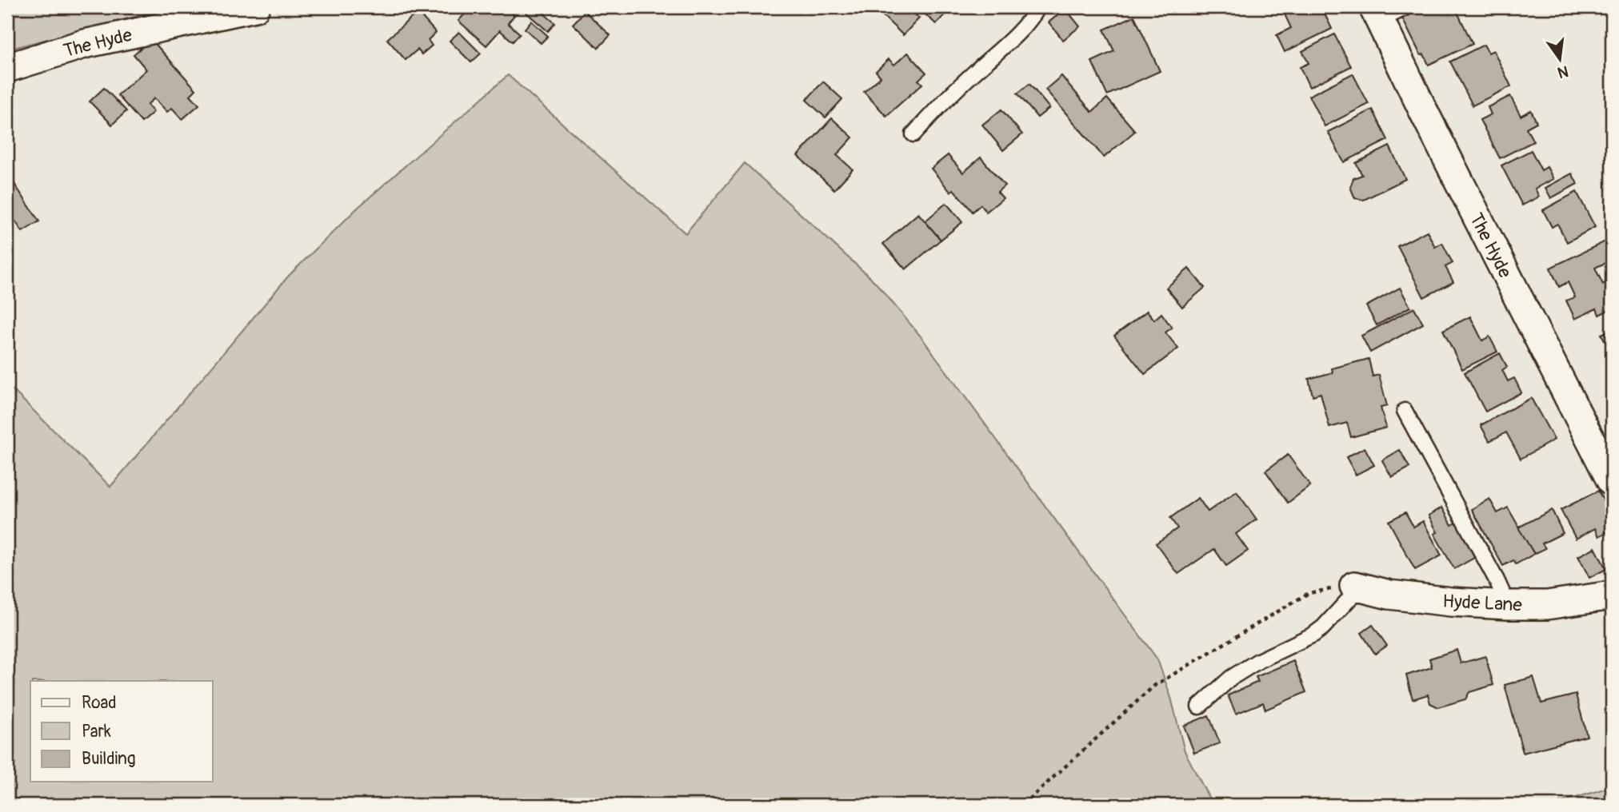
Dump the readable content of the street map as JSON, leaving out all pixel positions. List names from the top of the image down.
{
  "streets": {
    "street": ["The Hyde", "Hyde Lane"]
  },
  "legend": ["Road", "Park", "Building"],
  "north": "bottom"
}
